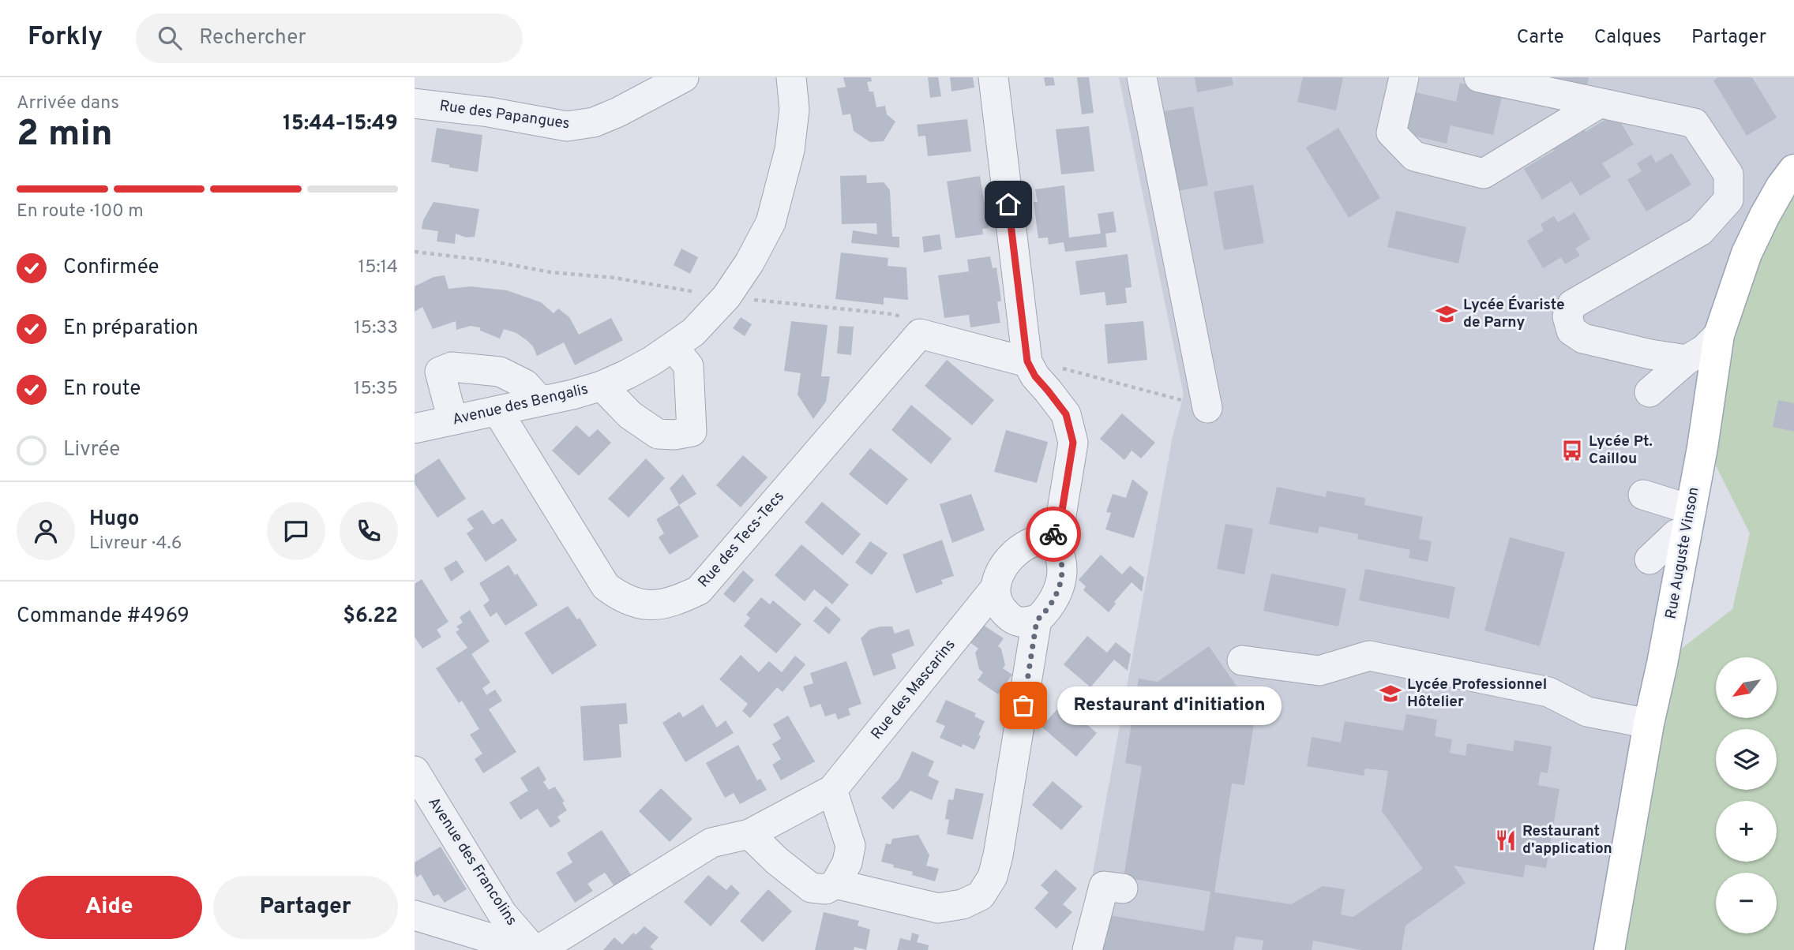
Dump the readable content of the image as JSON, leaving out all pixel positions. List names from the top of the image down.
{
  "streets": {
    "main road": ["Rue Auguste Vinson"],
    "street": [
      "Rue des Papangues",
      "Avenue des Bengalis",
      "Rue des Tecs-Tecs",
      "Rue des Mascarins",
      "Avenue des Francolins"
    ]
  },
  "crossings": [
    ["Avenue des Bengalis", "Rue des Tecs-Tecs"]
  ],
  "places": {
    "school or university": ["Lycée Évariste de Parny", "Lycée Professionnel Hôtelier"],
    "bus stop": ["Lycée Pt. Caillou"],
    "other": ["Restaurant d'initiation"],
    "restaurant": ["Restaurant d'application"]
  },
  "north": "bottom left",
  "page": {
    "header": "Forkly",
    "search": "Rechercher",
    "nav": ["Carte", "Calques", "Partager"],
    "heading": ["2 min", "Arrivée dans", "15:44–15:49"],
    "panel": [
      "Hugo",
      "Livreur · 4.6",
      "Commande #4969",
      "$6.22"
    ],
    "bar": "En route · 100 m",
    "list": [
      ["Confirmée", "15:14"],
      ["En préparation", "15:33"],
      ["En route", "15:35"],
      "Livrée"
    ],
    "map_buttons": ["+", "−"],
    "bubble": "Restaurant d'initiation",
    "buttons": ["Aide", "Partager"]
  }
}
